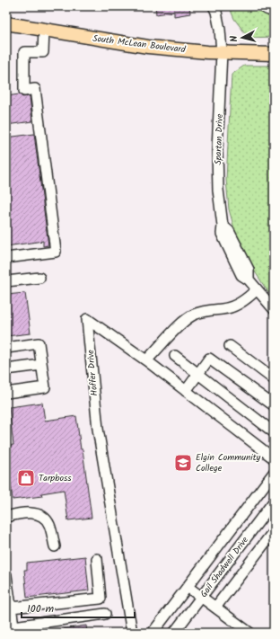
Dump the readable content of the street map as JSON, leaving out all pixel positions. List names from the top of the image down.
{
  "streets": {
    "main road": ["South McLean Boulevard"],
    "street": ["Spartan Drive", "Hoffer Drive", "Gail Shadwell Drive"]
  },
  "crossings": [
    ["South McLean Boulevard", "Spartan Drive"]
  ],
  "places": {
    "school or university": ["Elgin Community College"],
    "shop": ["Tarpboss"]
  },
  "scale_bar": "100 m",
  "north": "left"
}
